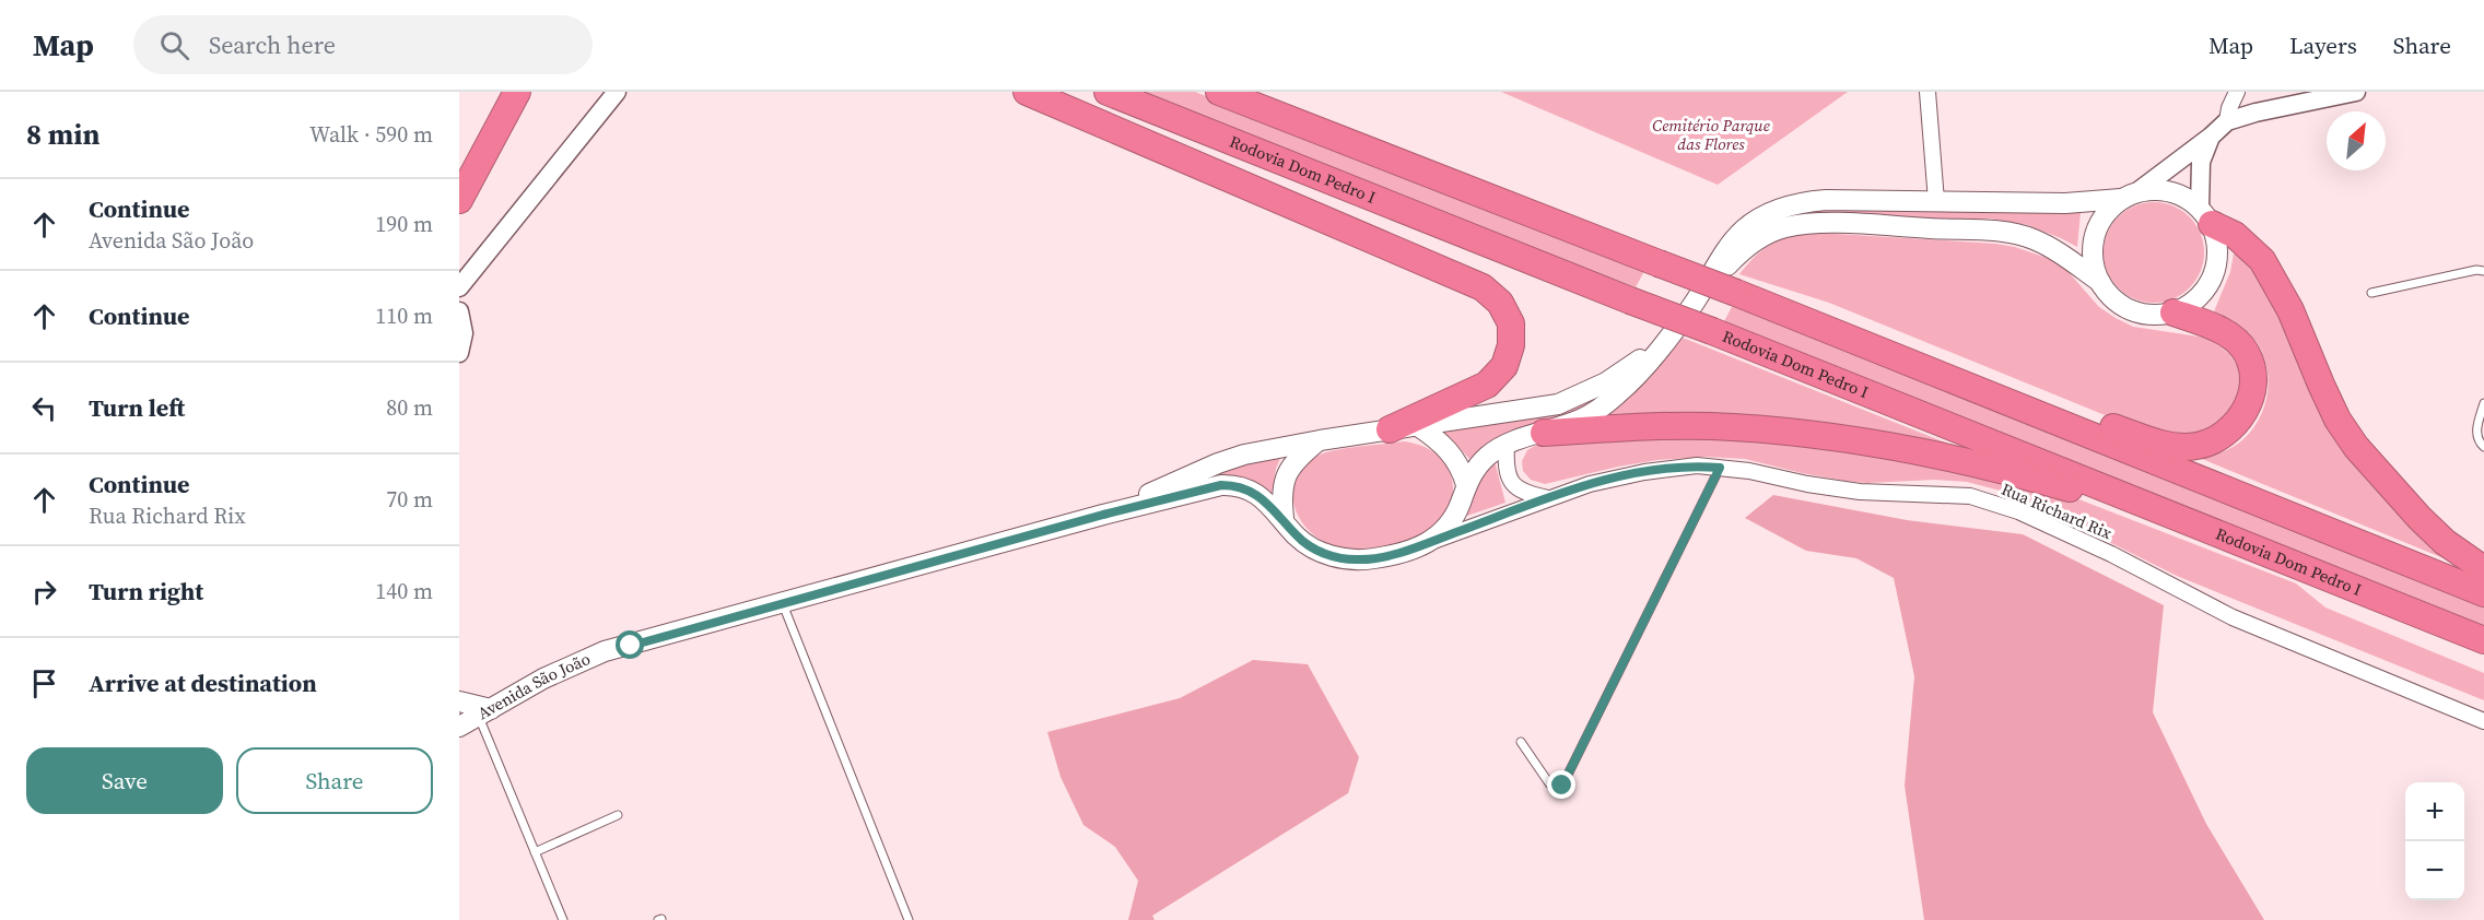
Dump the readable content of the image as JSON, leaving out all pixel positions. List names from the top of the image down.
{
  "streets": {
    "highway": ["Rodovia Dom Pedro I"],
    "main road": ["Avenida São João"],
    "street": ["Rua Richard Rix"]
  },
  "parks": ["Cemitério Parque das Flores"],
  "north": "top right",
  "page": {
    "header": "Map",
    "search": "Search here",
    "nav": ["Map", "Layers", "Share"],
    "heading": ["8 min", "Walk · 590 m"],
    "list": [
      ["Continue", "Avenida São João", "190 m"],
      ["Continue", "110 m"],
      ["Turn left", "80 m"],
      ["Continue", "Rua Richard Rix", "70 m"],
      ["Turn right", "140 m"],
      "Arrive at destination"
    ],
    "buttons": ["Save", "Share"],
    "map_buttons": ["+", "−"]
  }
}
